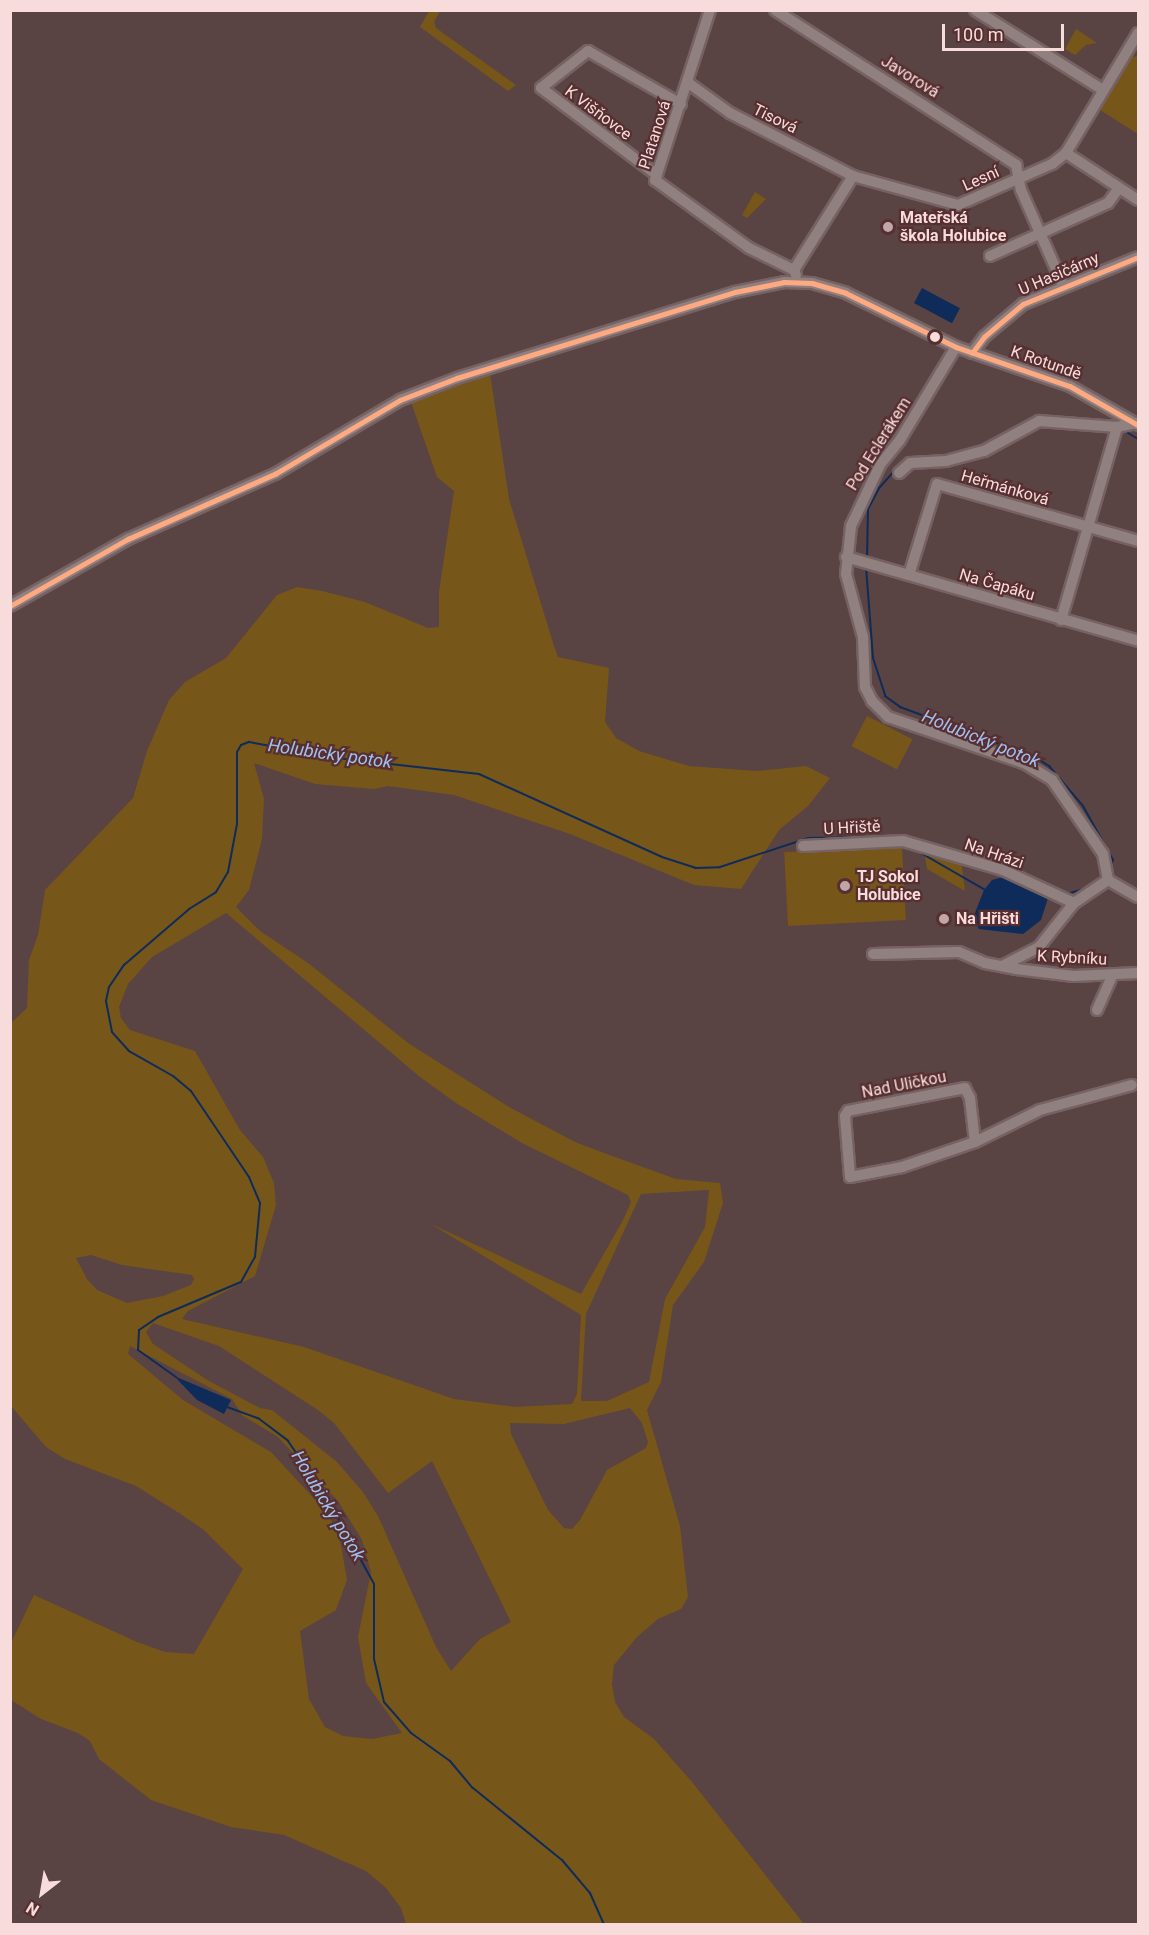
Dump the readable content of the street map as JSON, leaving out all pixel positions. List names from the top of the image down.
{
  "streets": {
    "street": [
      "Javorová",
      "K Višňovce",
      "Tisová",
      "Platanová",
      "Lesní",
      "U Hasičárny",
      "K Rotundě",
      "Pod Eclerákem",
      "Heřmánková",
      "Na Čapáku",
      "U Hřiště",
      "Na Hrázi",
      "K Rybníku",
      "Nad Uličkou"
    ]
  },
  "crossings": [
    ["Javorová", "Lesní"],
    ["Javorová", "U Hasičárny"],
    ["K Višňovce", "Platanová"],
    ["Tisová", "Platanová"],
    ["Tisová", "Lesní"],
    ["U Hasičárny", "K Rotundě"],
    ["K Rotundě", "Pod Eclerákem"],
    ["Pod Eclerákem", "Na Čapáku"],
    ["Heřmánková", "Na Čapáku"],
    ["U Hřiště", "Na Hrázi"]
  ],
  "water": ["Holubický potok"],
  "places": ["Mateřská škola Holubice", "TJ Sokol Holubice", "Na Hřišti"],
  "scale_bar": "100 m",
  "north": "bottom left"
}
